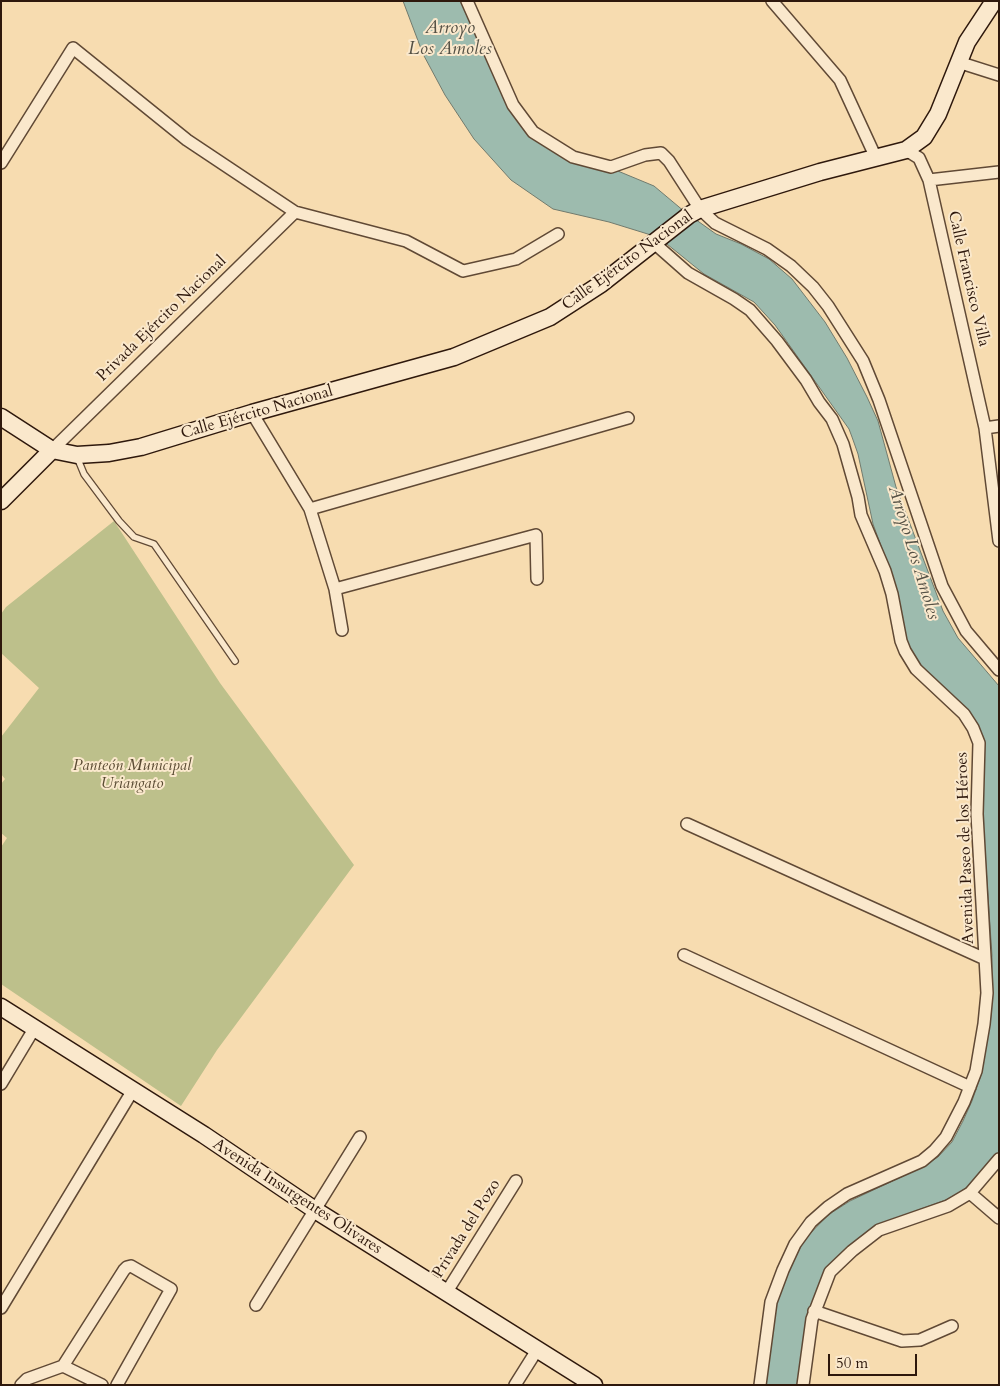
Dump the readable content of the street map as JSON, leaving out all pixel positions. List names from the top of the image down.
{
  "streets": {
    "street": [
      "Calle Ejército Nacional",
      "Calle Francisco Villa",
      "Privada Ejército Nacional",
      "Avenida Paseo de los Héroes",
      "Avenida Insurgentes Olivares",
      "Privada del Pozo"
    ]
  },
  "crossings": [
    ["Calle Ejército Nacional", "Calle Francisco Villa"],
    ["Calle Ejército Nacional", "Privada Ejército Nacional"],
    ["Calle Ejército Nacional", "Avenida Paseo de los Héroes"],
    ["Avenida Insurgentes Olivares", "Privada del Pozo"]
  ],
  "water": ["Arroyo Los Amoles"],
  "parks": ["Panteón Municipal Uriangato"],
  "scale_bar": "50 m"
}
